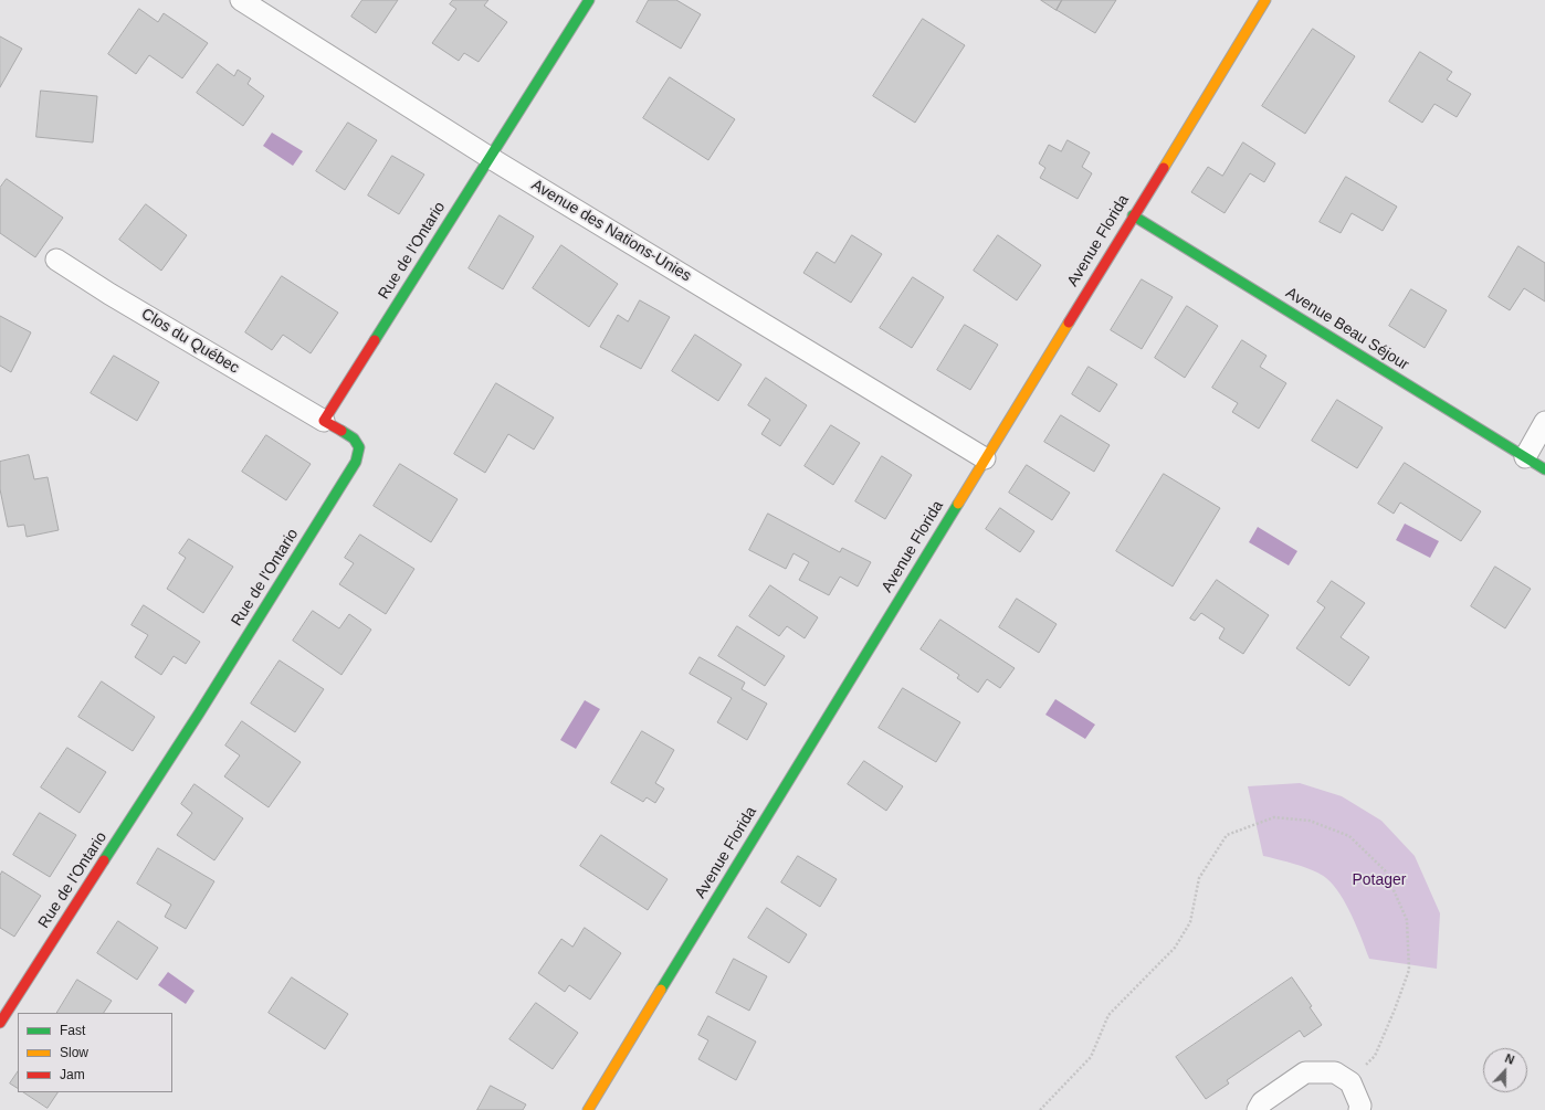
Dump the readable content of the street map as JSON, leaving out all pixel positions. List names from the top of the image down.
{
  "streets": {
    "street": [
      "Avenue des Nations-Unies",
      "Avenue Florida",
      "Rue de l'Ontario",
      "Avenue Beau Séjour",
      "Clos du Québec"
    ]
  },
  "crossings": [
    ["Avenue des Nations-Unies", "Avenue Florida"],
    ["Avenue des Nations-Unies", "Rue de l'Ontario"],
    ["Avenue Florida", "Avenue Beau Séjour"],
    ["Rue de l'Ontario", "Clos du Québec"]
  ],
  "parks": ["Potager"],
  "legend": ["Fast", "Slow", "Jam"],
  "north": "top"
}
